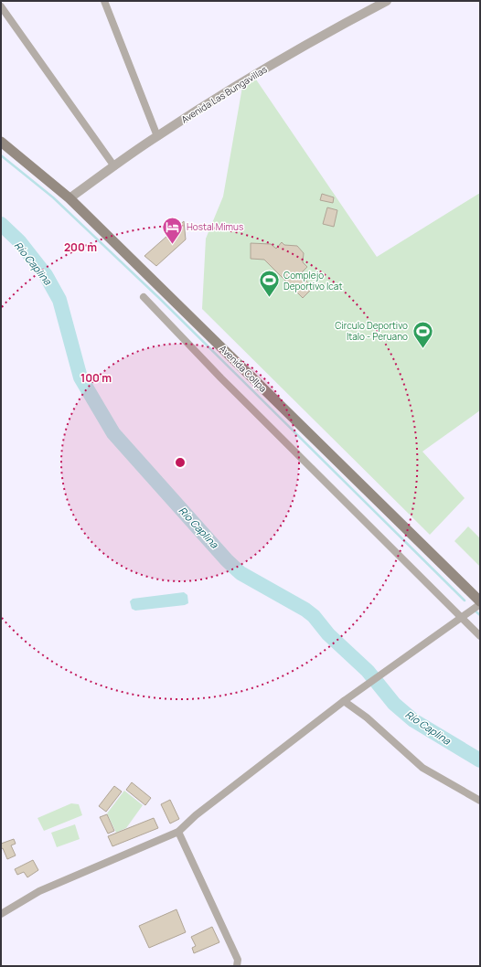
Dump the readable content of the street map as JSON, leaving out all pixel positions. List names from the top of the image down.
{
  "streets": {
    "main road": ["Avenida Collpa"],
    "street": ["Avenida Las Bungavillas"]
  },
  "crossings": [
    ["Avenida Las Bungavillas", "Avenida Collpa"]
  ],
  "water": ["Río Caplina"],
  "places": {
    "hotel": ["Hostal Mimus"],
    "sports": ["Complejo Deportivo Icat", "Circulo Deportivo Italo - Peruano"]
  },
  "rings": ["200 m", "100 m"]
}
